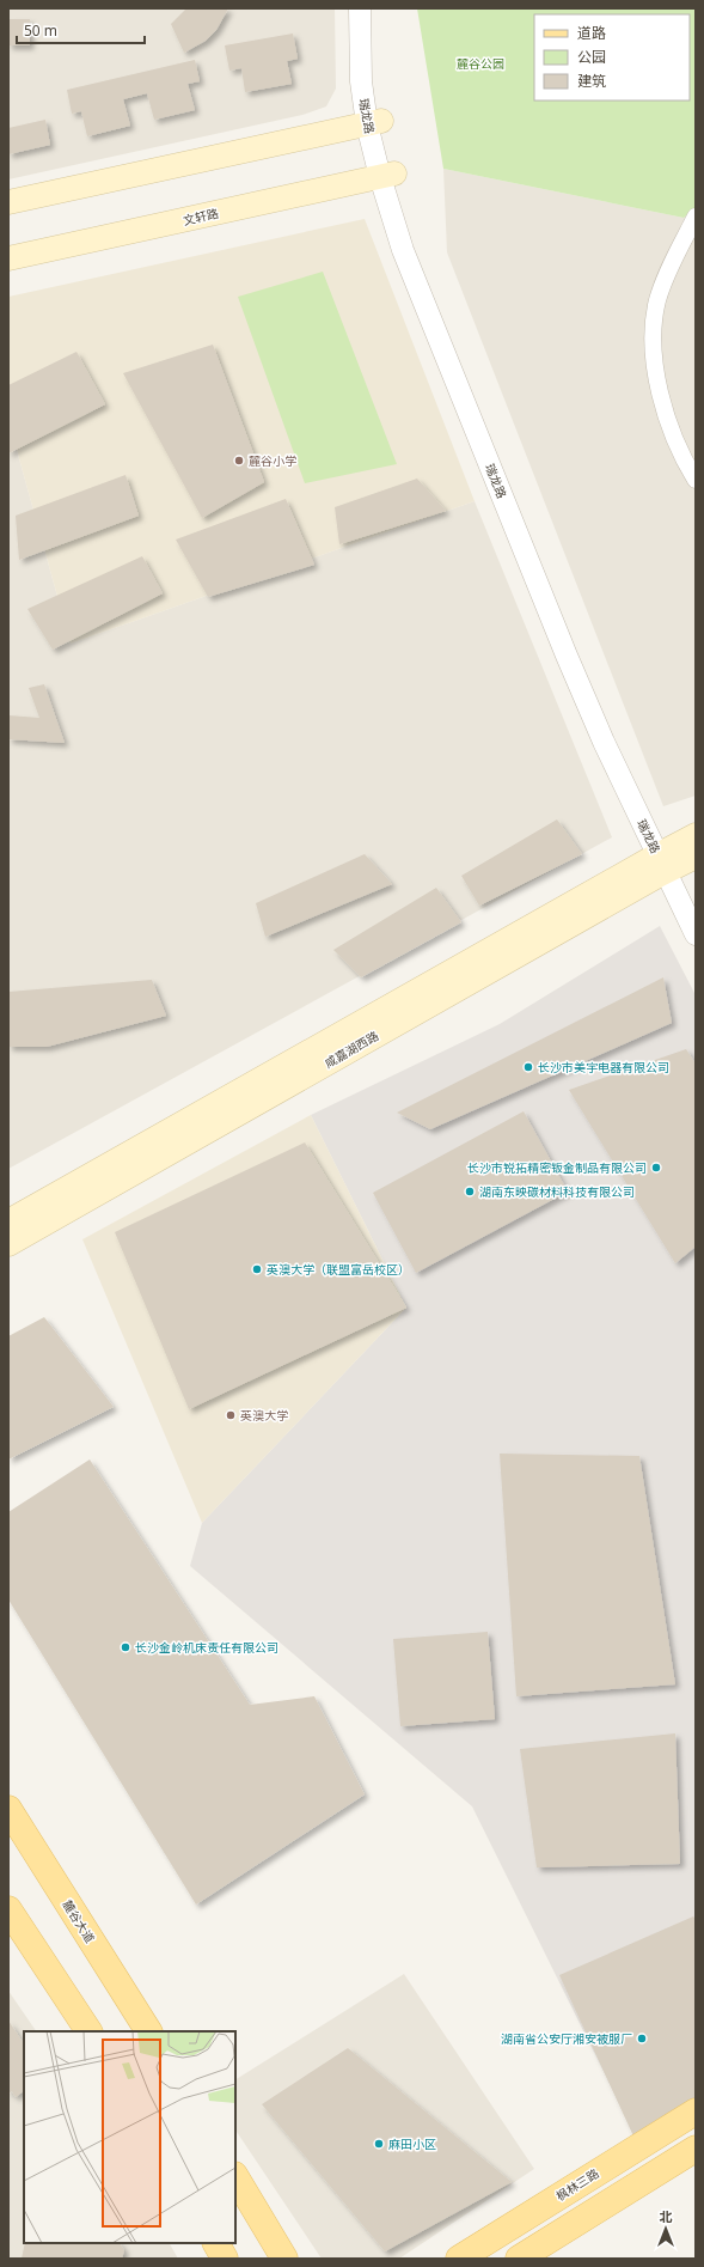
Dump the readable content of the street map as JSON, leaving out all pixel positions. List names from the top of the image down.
{
  "streets": {
    "main road": [
      "文轩路",
      "咸嘉湖西路",
      "麓谷大道",
      "枫林三路"
    ],
    "street": ["瑞龙路"]
  },
  "crossings": [
    ["瑞龙路", "文轩路"],
    ["瑞龙路", "咸嘉湖西路"]
  ],
  "parks": ["麓谷公园"],
  "places": [
    "麓谷小学",
    "长沙市美宇电器有限公司",
    "长沙市锐拓精密钣金制品有限公司",
    "湖南东映碳材料科技有限公司",
    "英澳大学（联盟富岳校区）",
    "英澳大学",
    "长沙金岭机床责任有限公司",
    "湖南省公安厅湘安被服厂",
    "麻田小区"
  ],
  "legend": ["道路", "公园", "建筑"],
  "scale_bar": "50 m",
  "north": "top"
}
